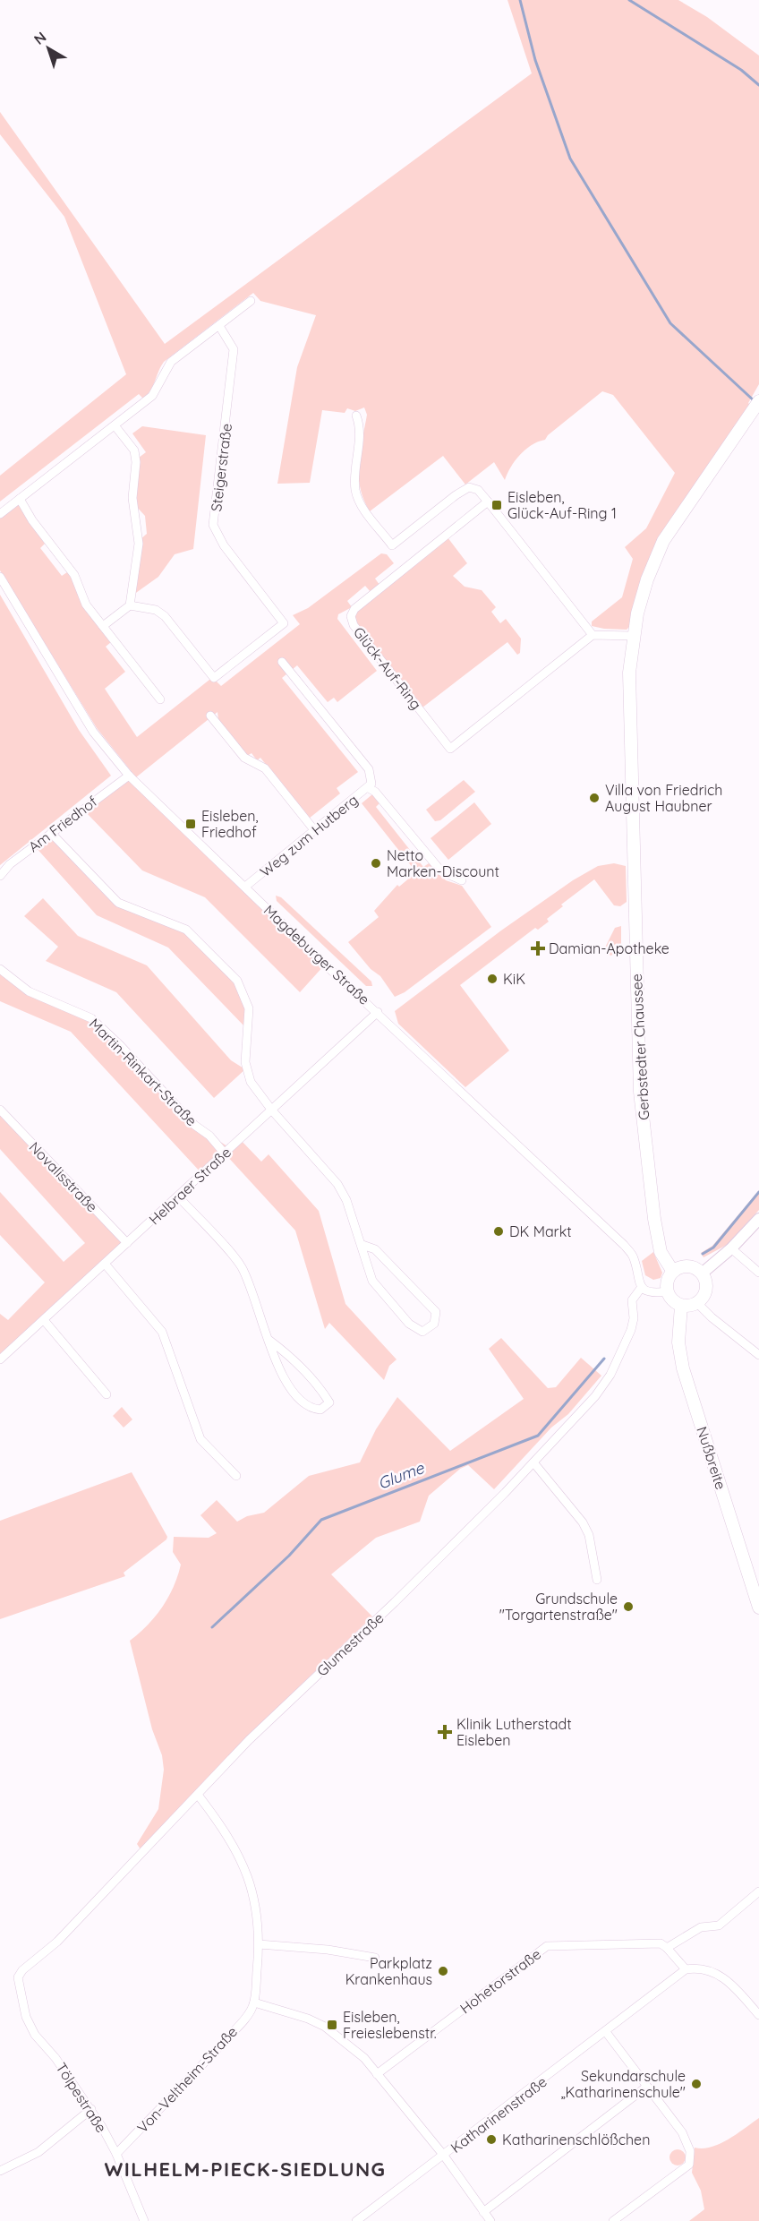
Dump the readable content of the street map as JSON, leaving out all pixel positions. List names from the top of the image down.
{
  "streets": {
    "main road": ["Gerbstedter Chaussee", "Nußbreite"],
    "street": [
      "Steigerstraße",
      "Glück-Auf-Ring",
      "Am Friedhof",
      "Weg zum Hutberg",
      "Magdeburger Straße",
      "Martin-Rinkart-Straße",
      "Novalisstraße",
      "Helbraer Straße",
      "Glumestraße",
      "Hohetorstraße",
      "Von-Veltheim-Straße",
      "Tölpestraße",
      "Katharinenstraße"
    ]
  },
  "crossings": [
    ["Am Friedhof", "Magdeburger Straße"],
    ["Weg zum Hutberg", "Magdeburger Straße"],
    ["Magdeburger Straße", "Helbraer Straße"],
    ["Magdeburger Straße", "Glumestraße"],
    ["Gerbstedter Chaussee", "Nußbreite"],
    ["Martin-Rinkart-Straße", "Helbraer Straße"],
    ["Novalisstraße", "Helbraer Straße"],
    ["Glumestraße", "Tölpestraße"],
    ["Von-Veltheim-Straße", "Tölpestraße"]
  ],
  "districts": ["WILHELM-PIECK-SIEDLUNG"],
  "water": ["Glume"],
  "places": {
    "transit": ["Eisleben, Glück-Auf-Ring 1", "Eisleben, Friedhof", "Eisleben, Freieslebenstr."],
    "other": [
      "Villa von Friedrich August Haubner",
      "Netto Marken-Discount",
      "KiK",
      "DK Markt",
      "Grundschule \"Torgartenstraße\"",
      "Parkplatz Krankenhaus",
      "Sekundarschule „Katharinenschule\"",
      "Katharinenschlößchen"
    ],
    "health": ["Damian-Apotheke", "Klinik Lutherstadt Eisleben"]
  },
  "north": "top left"
}
